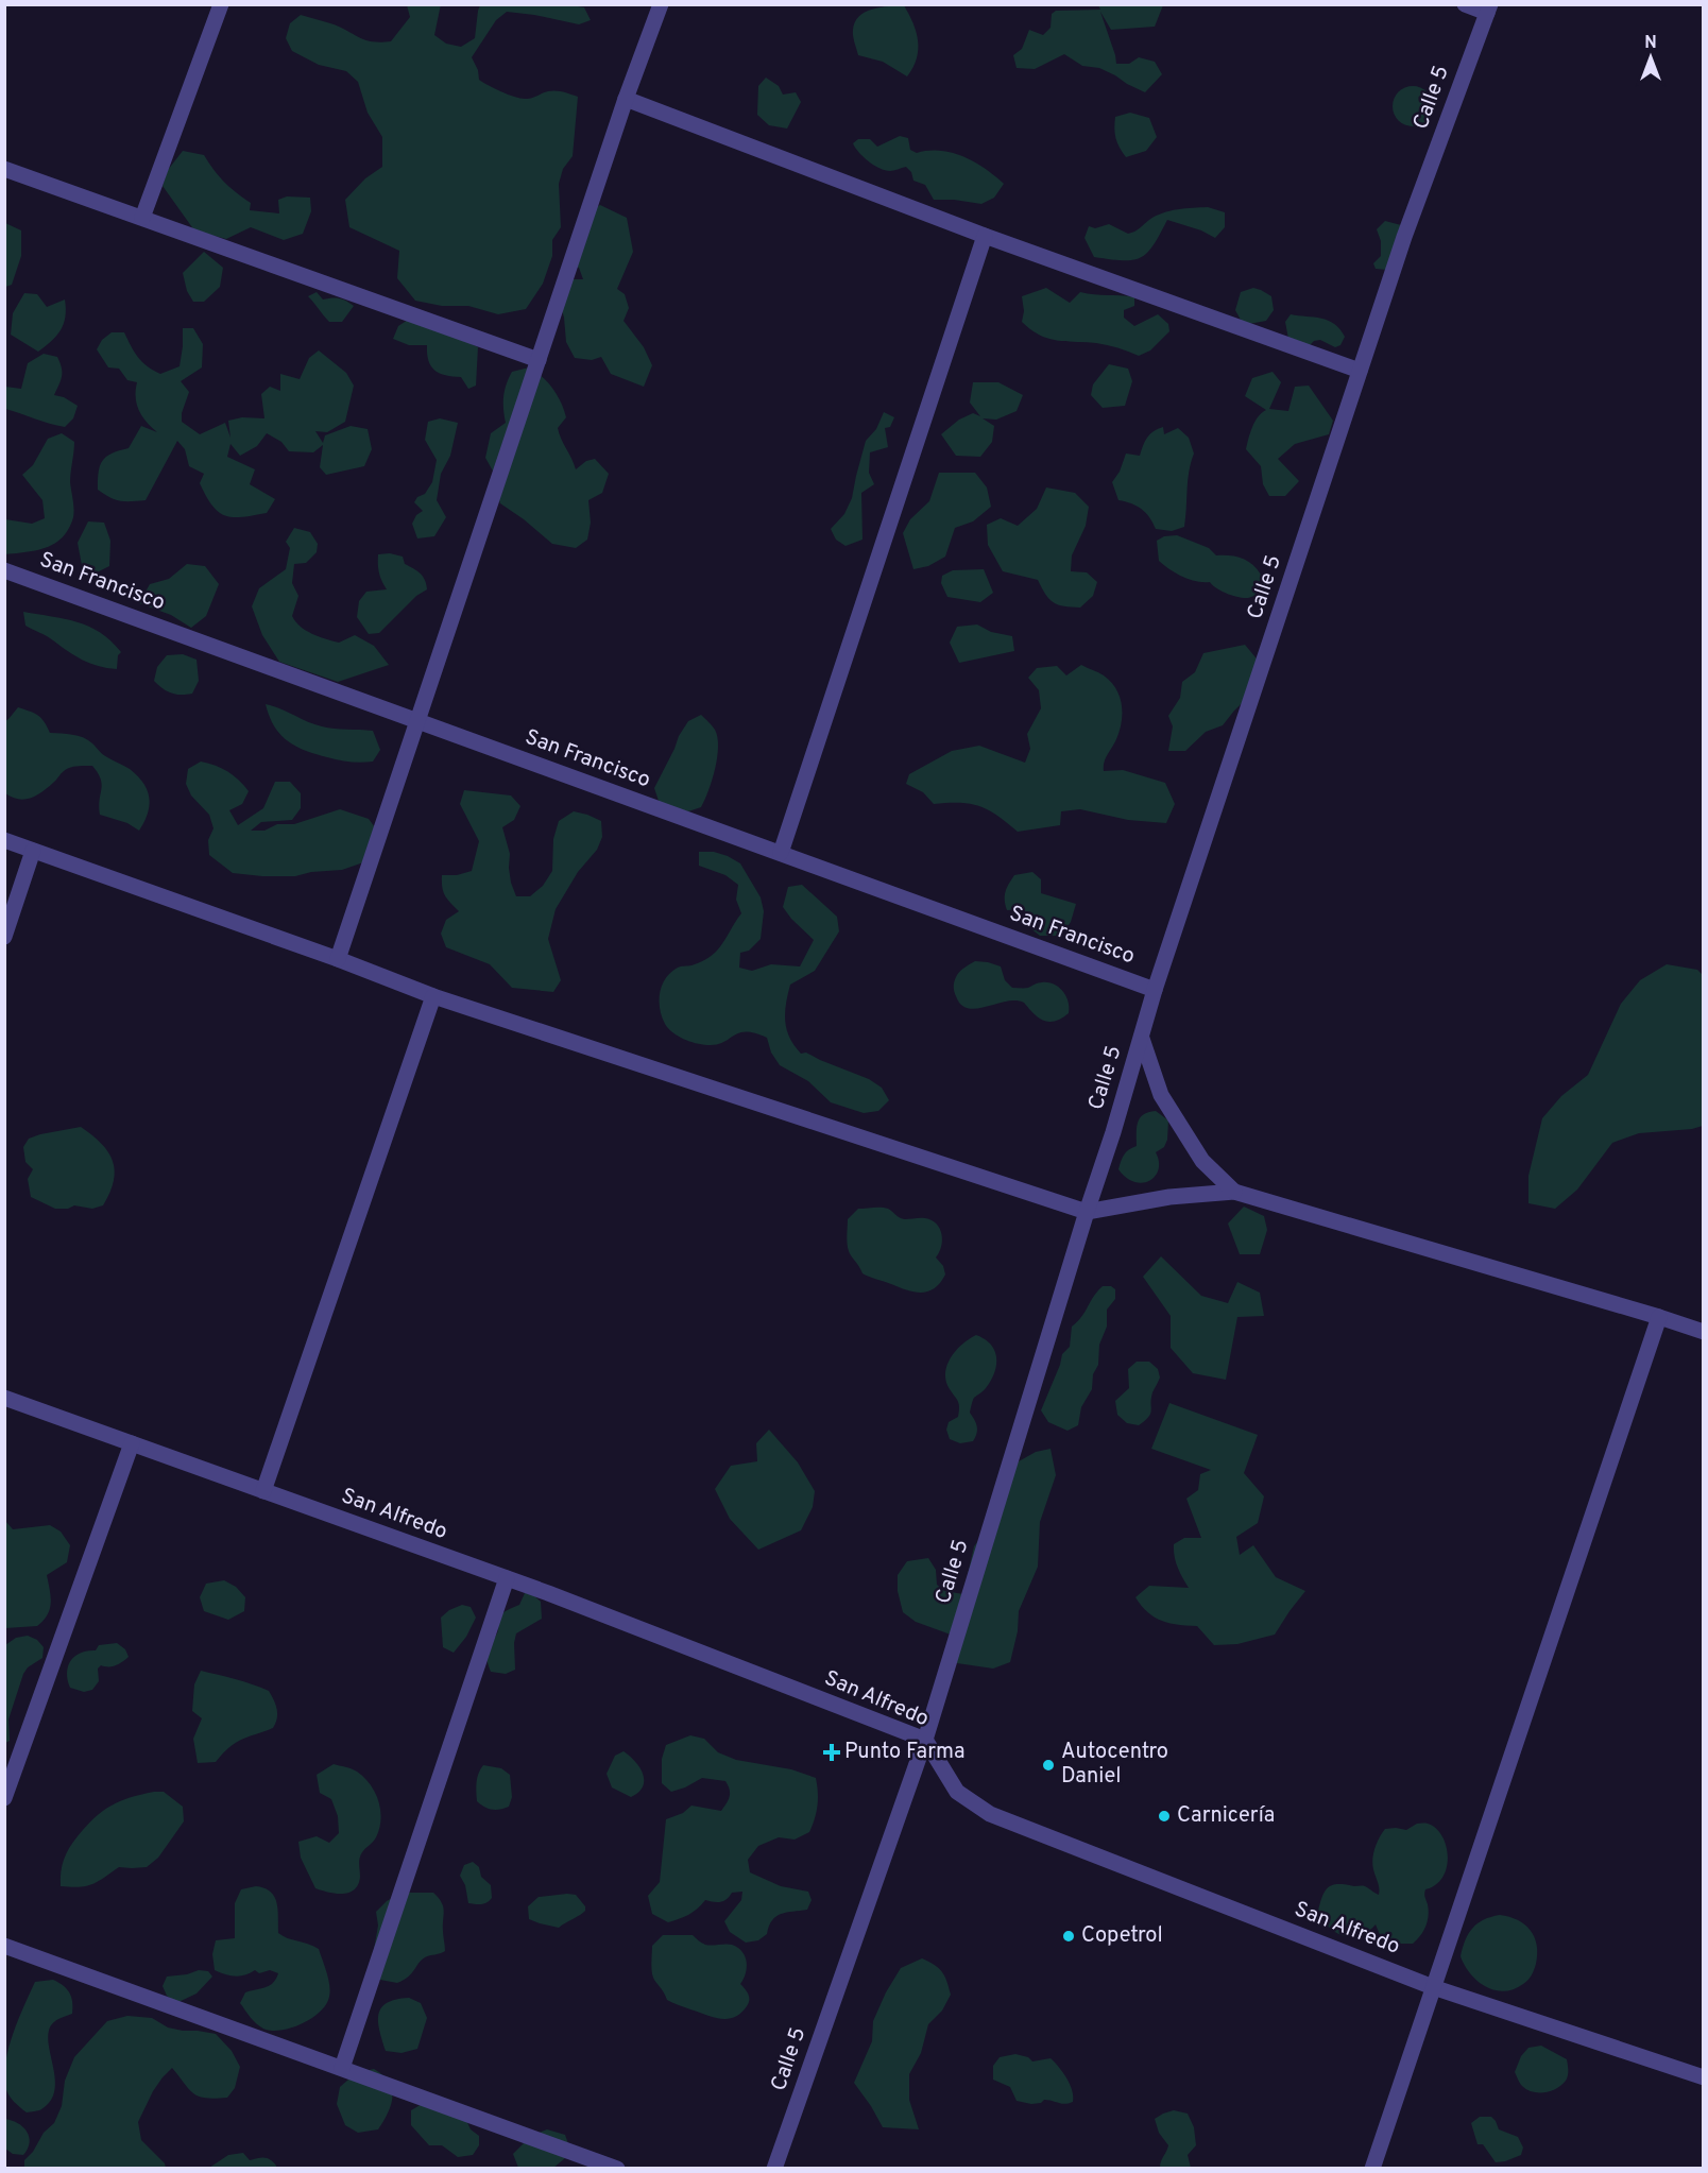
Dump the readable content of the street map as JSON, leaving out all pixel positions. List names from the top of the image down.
{
  "streets": {
    "street": ["Calle 5", "San Francisco", "San Alfredo"]
  },
  "crossings": [
    ["Calle 5", "San Francisco"],
    ["Calle 5", "San Alfredo"]
  ],
  "places": {
    "health": ["Punto Farma"],
    "other": ["Autocentro Daniel", "Carnicería", "Copetrol"]
  },
  "north": "top"
}
